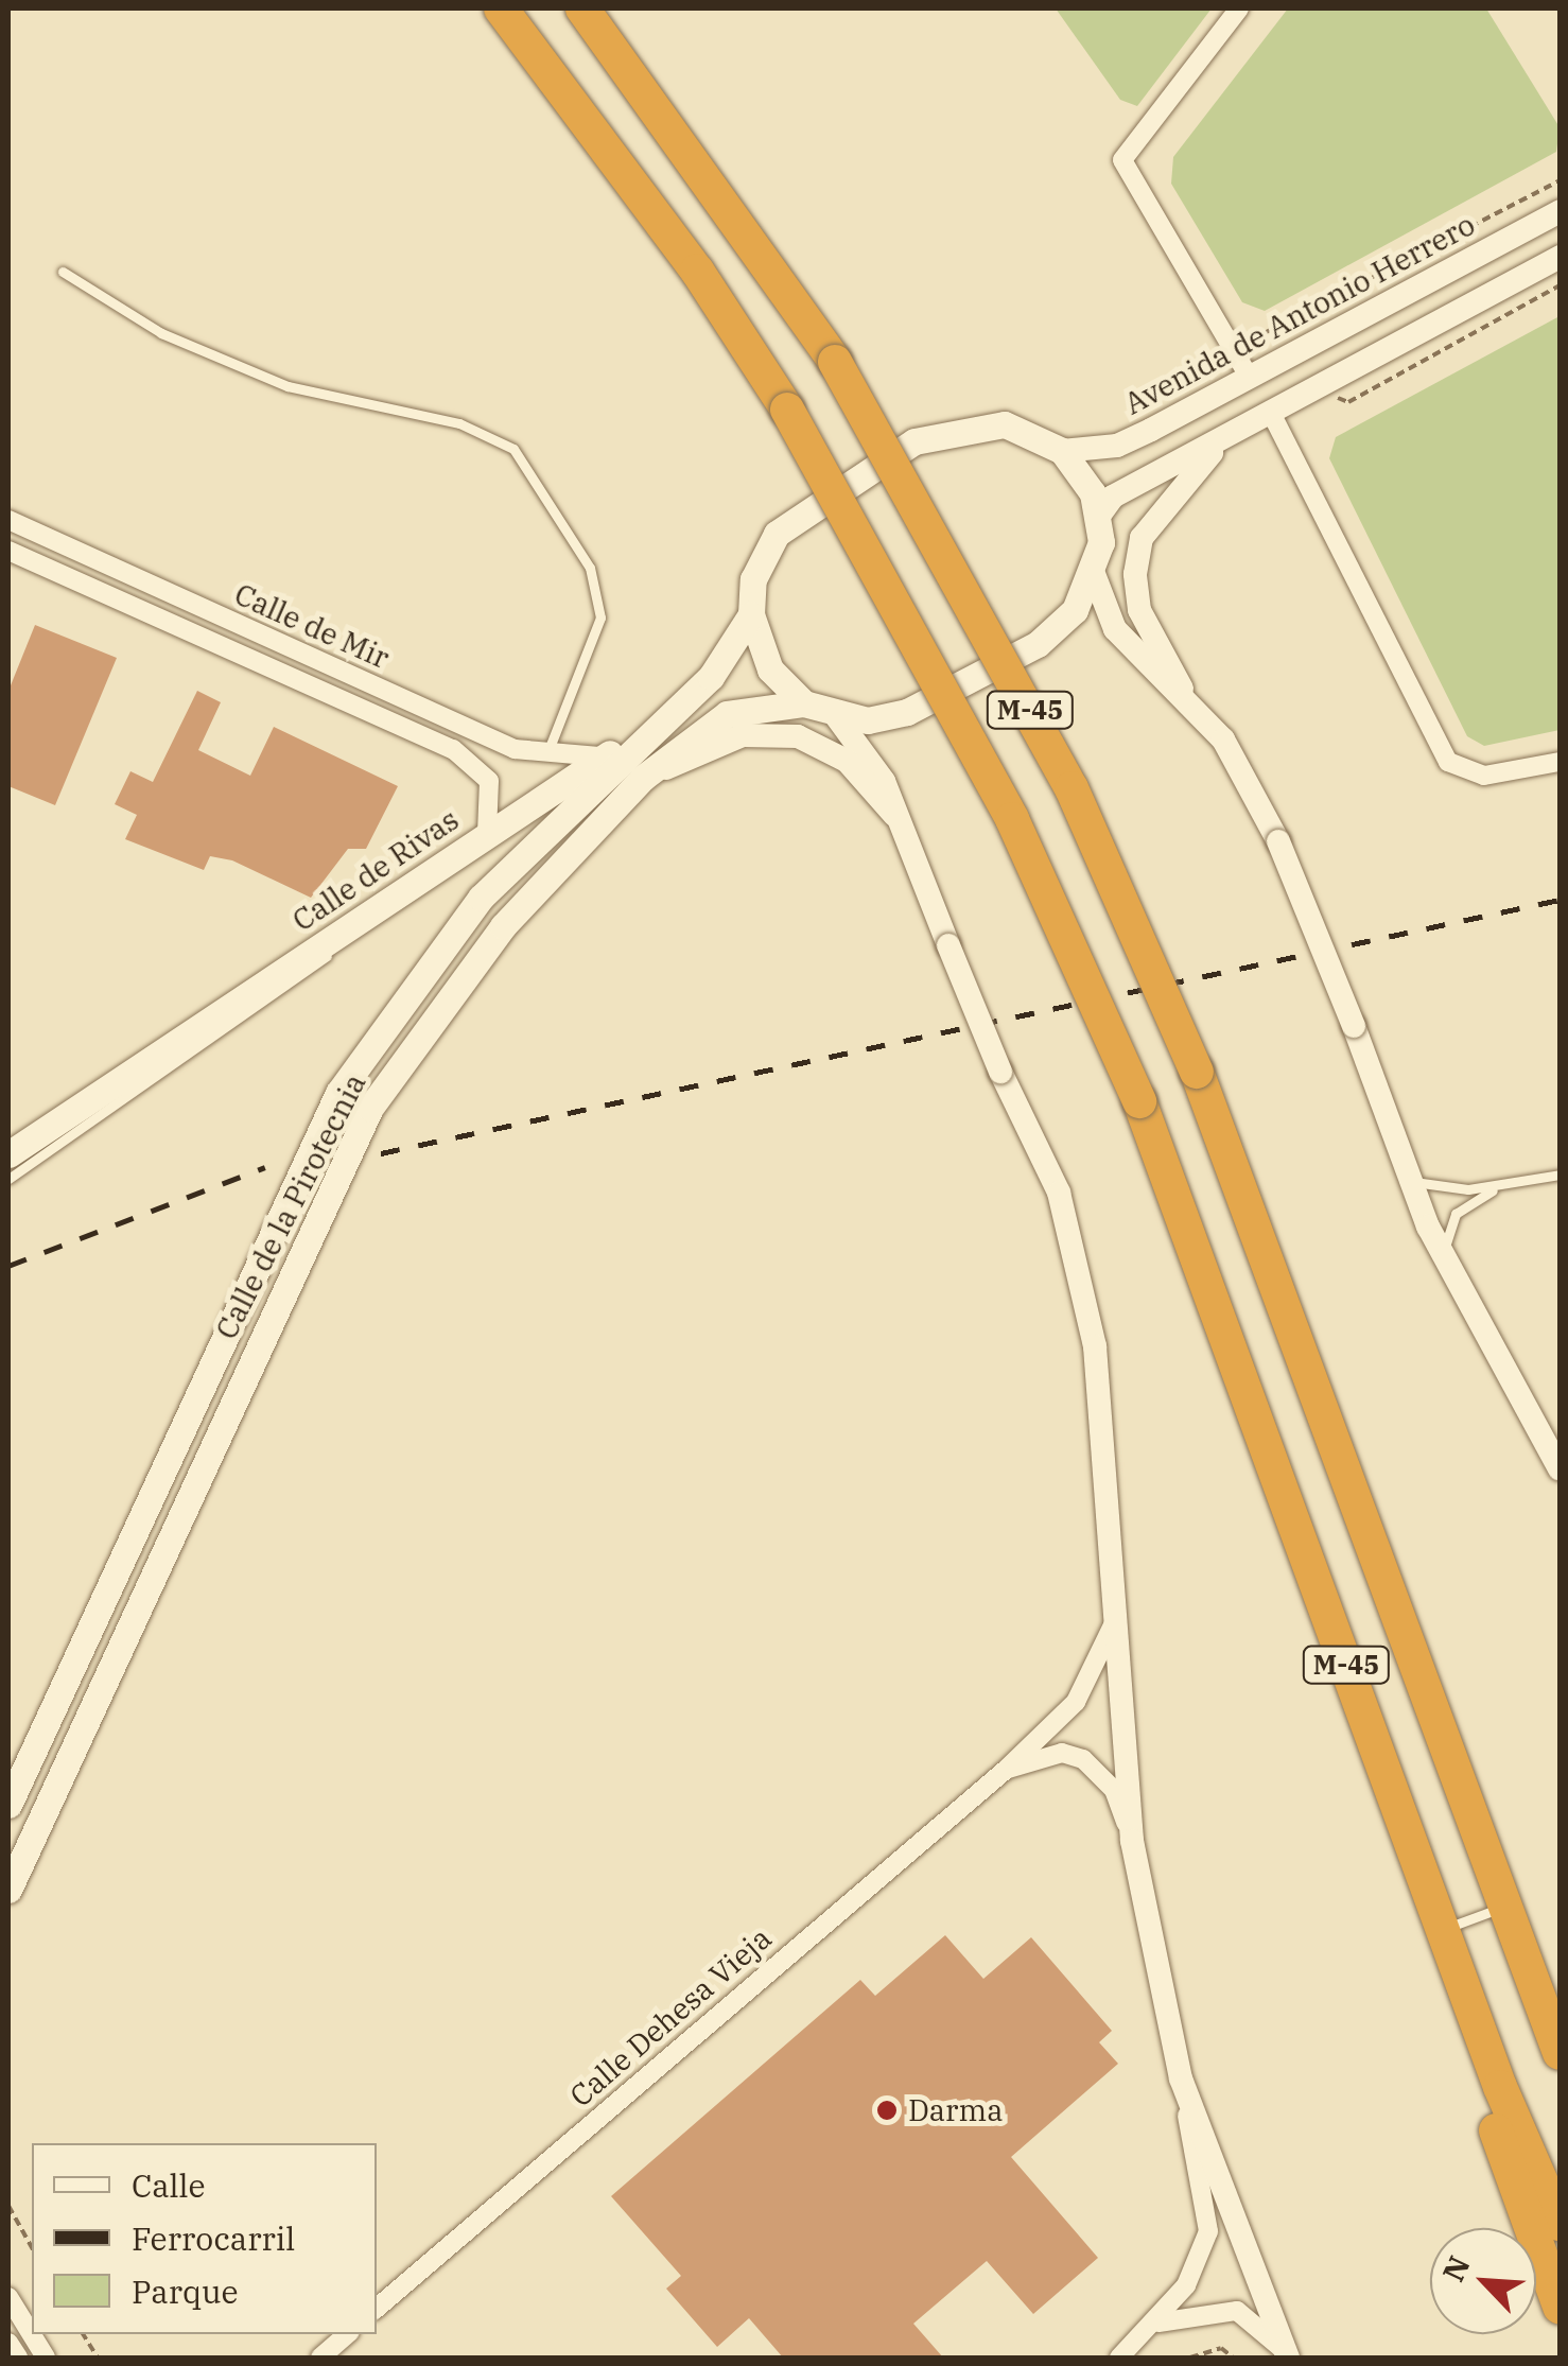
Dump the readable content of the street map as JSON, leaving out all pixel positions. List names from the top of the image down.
{
  "streets": {
    "highway": ["M-45"],
    "main road": ["Calle de Rivas", "Calle de la Pirotecnia"],
    "street": ["Avenida de Antonio Herrero", "Calle de Mir", "Calle Dehesa Vieja"]
  },
  "crossings": [
    ["Avenida de Antonio Herrero", "Calle de Rivas"],
    ["Avenida de Antonio Herrero", "Calle de la Pirotecnia"],
    ["Calle de Mir", "Calle de Rivas"],
    ["Calle de Rivas", "Calle de la Pirotecnia"]
  ],
  "places": ["Darma"],
  "legend": ["Calle", "Ferrocarril", "Parque"],
  "north": "top left"
}
